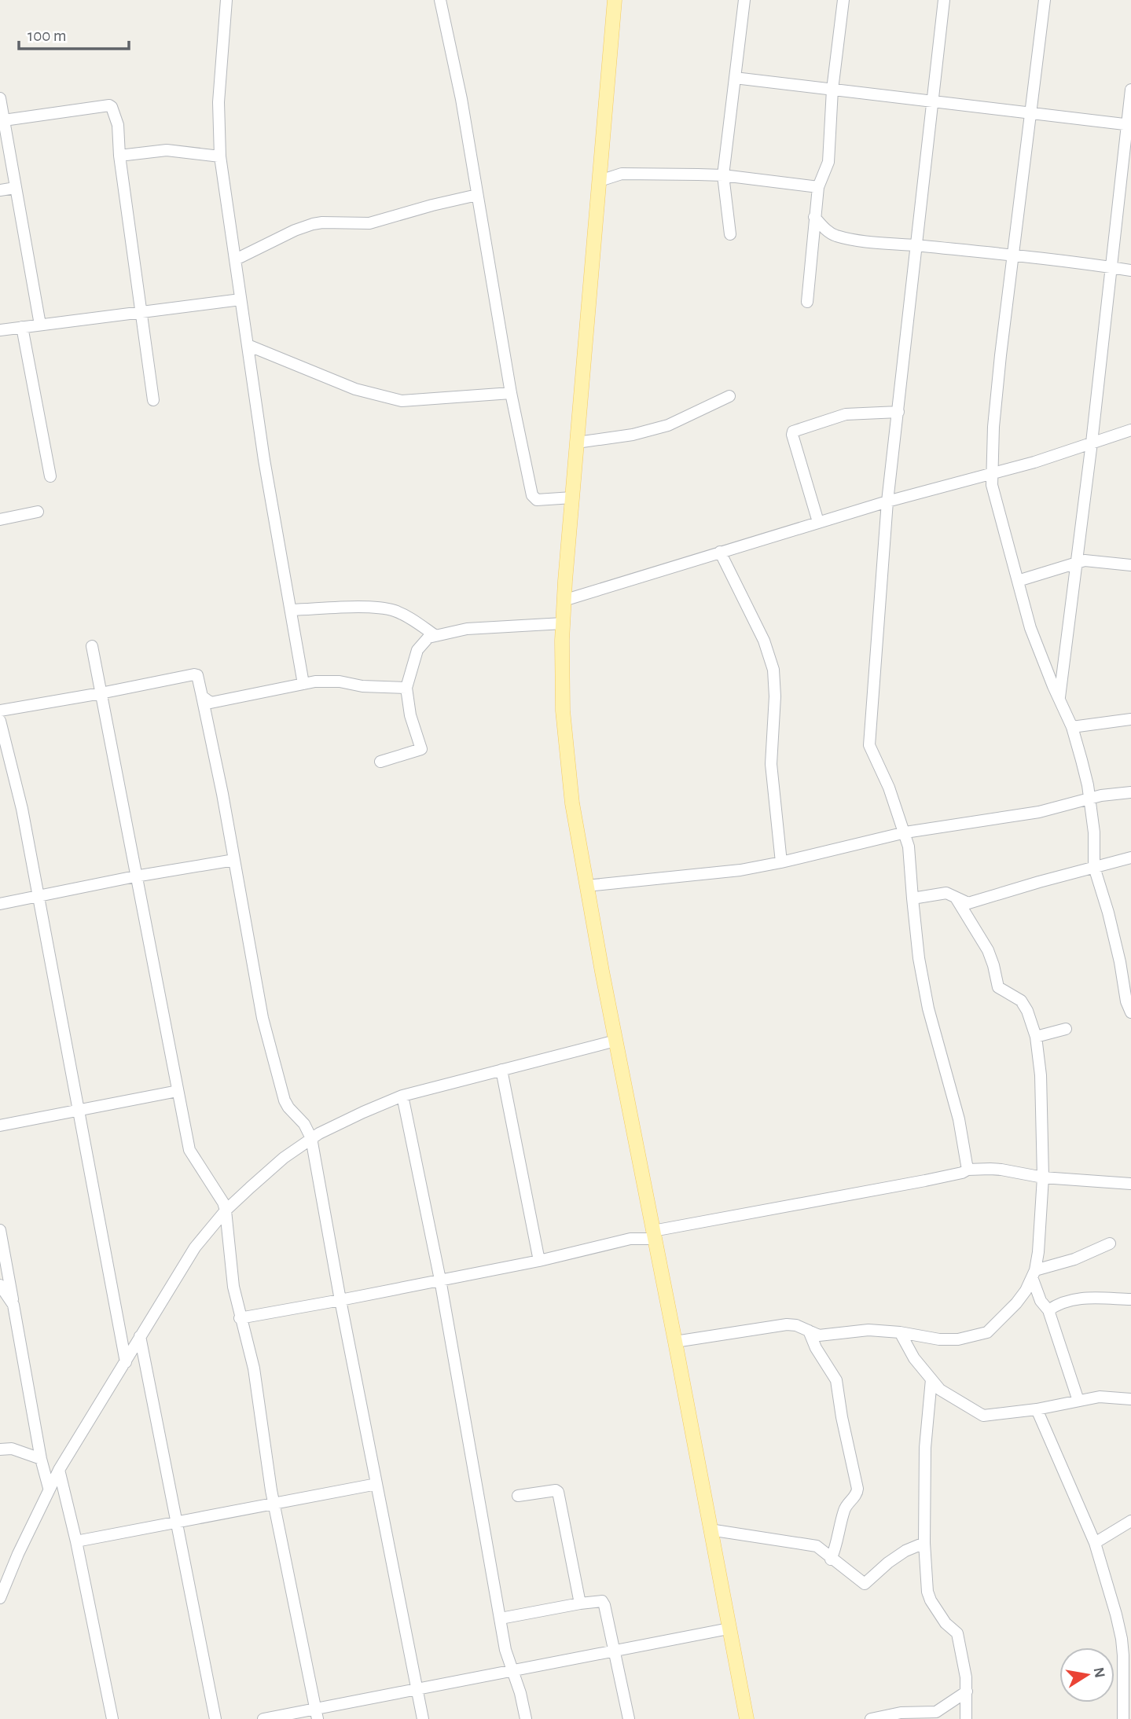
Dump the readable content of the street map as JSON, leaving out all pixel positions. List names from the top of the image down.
{
  "scale_bar": "100 m",
  "north": "right"
}
